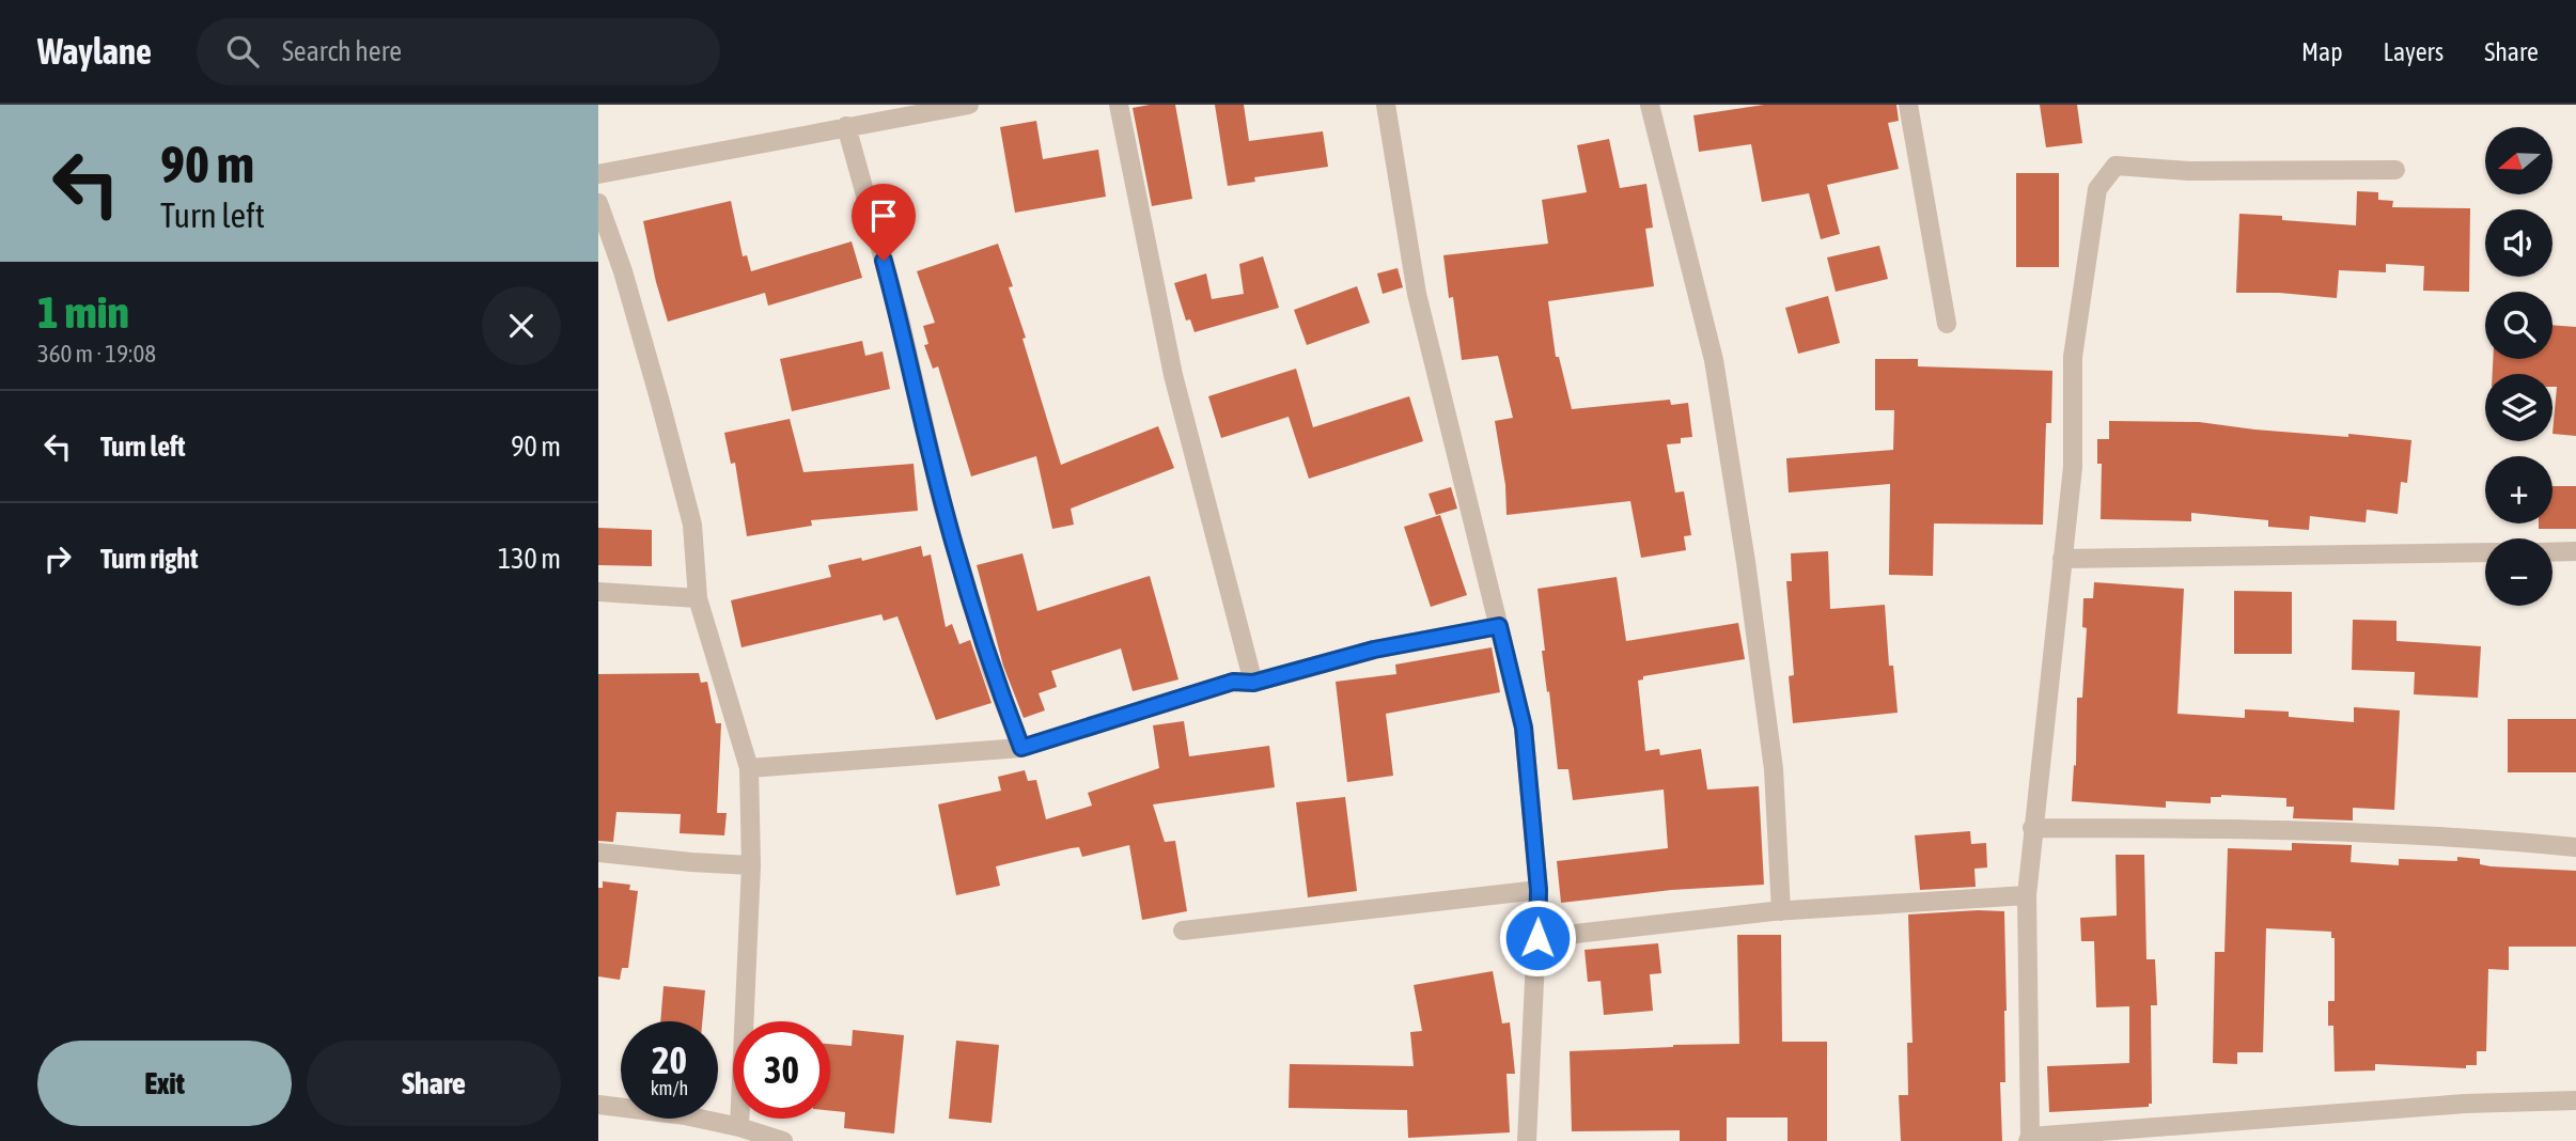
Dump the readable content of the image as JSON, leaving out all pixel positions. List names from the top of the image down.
{
  "north": "left",
  "page": {
    "header": "Waylane",
    "search": "Search here",
    "nav": ["Map", "Layers", "Share"],
    "turn": ["90 m", "Turn left"],
    "map_buttons": ["+", "−"],
    "heading": ["1 min", "360 m · 19:08"],
    "list": [
      {
        "name": "Turn left",
        "value": "90 m"
      },
      {
        "name": "Turn right",
        "value": "130 m"
      }
    ],
    "speed": "20 km/h",
    "limit": "30",
    "buttons": ["Exit", "Share"]
  }
}
